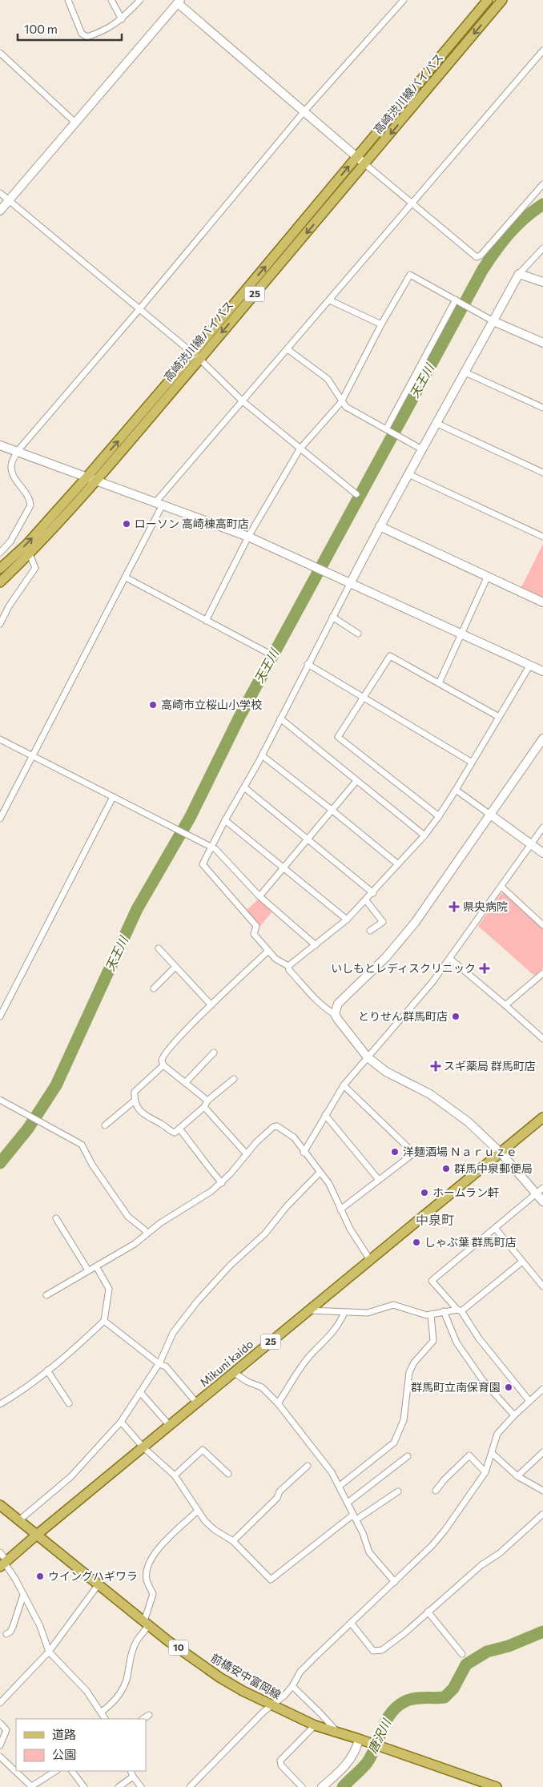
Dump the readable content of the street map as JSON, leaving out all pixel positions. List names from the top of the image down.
{
  "streets": {
    "main road": [
      "高崎渋川線バイパス",
      "25",
      "Mikuni kaido",
      "10",
      "前橋安中富岡線"
    ]
  },
  "crossings": [
    ["Mikuni kaido", "前橋安中富岡線"]
  ],
  "districts": ["中泉町"],
  "water": ["天王川", "唐沢川"],
  "places": {
    "other": [
      "ローソン 高崎棟高町店",
      "高崎市立桜山小学校",
      "とりせん群馬町店",
      "洋麺酒場 Ｎａｒｕｚｅ",
      "群馬中泉郵便局",
      "ホームラン軒",
      "しゃぶ葉 群馬町店",
      "群馬町立南保育園",
      "ウイングハギワラ"
    ],
    "health": ["県央病院", "いしもとレディスクリニック", "スギ薬局 群馬町店"]
  },
  "legend": ["道路", "公園"],
  "scale_bar": "100 m"
}
